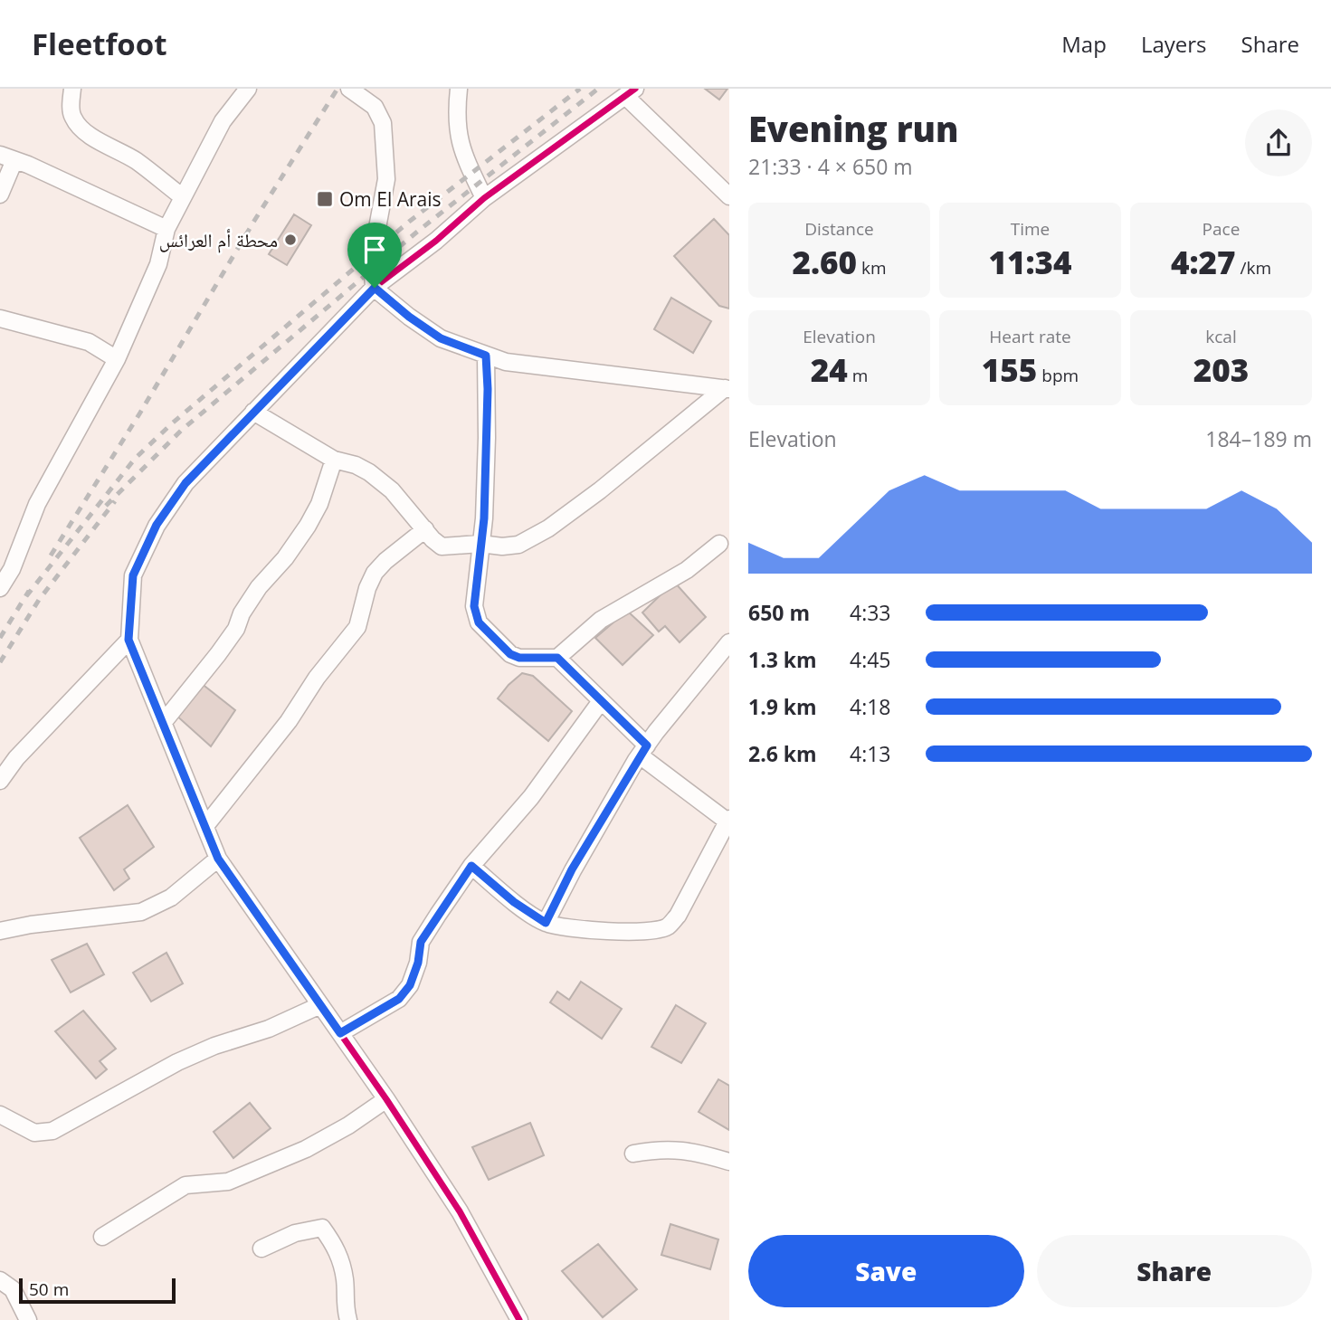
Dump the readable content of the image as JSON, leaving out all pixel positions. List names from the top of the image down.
{
  "places": {
    "transit": ["Om El Arais"],
    "other": ["محطة أم العرائس"]
  },
  "scale_bar": "50 m",
  "page": {
    "header": "Fleetfoot",
    "nav": ["Map", "Layers", "Share"],
    "heading": ["Evening run", "21:33 · 4 × 650 m"],
    "stats": [
      ["Distance", "2.60 km"],
      ["Time", "11:34"],
      ["Pace", "4:27 /km"],
      ["Elevation", "24 m"],
      ["Heart rate", "155 bpm"],
      ["kcal", "203"]
    ],
    "chart": ["Elevation", "184–189 m"],
    "list": [
      {
        "name": "650 m",
        "note": "4:33"
      },
      {
        "name": "1.3 km",
        "note": "4:45"
      },
      {
        "name": "1.9 km",
        "note": "4:18"
      },
      {
        "name": "2.6 km",
        "note": "4:13"
      }
    ],
    "buttons": ["Save", "Share"],
    "scale": "50 m"
  }
}
